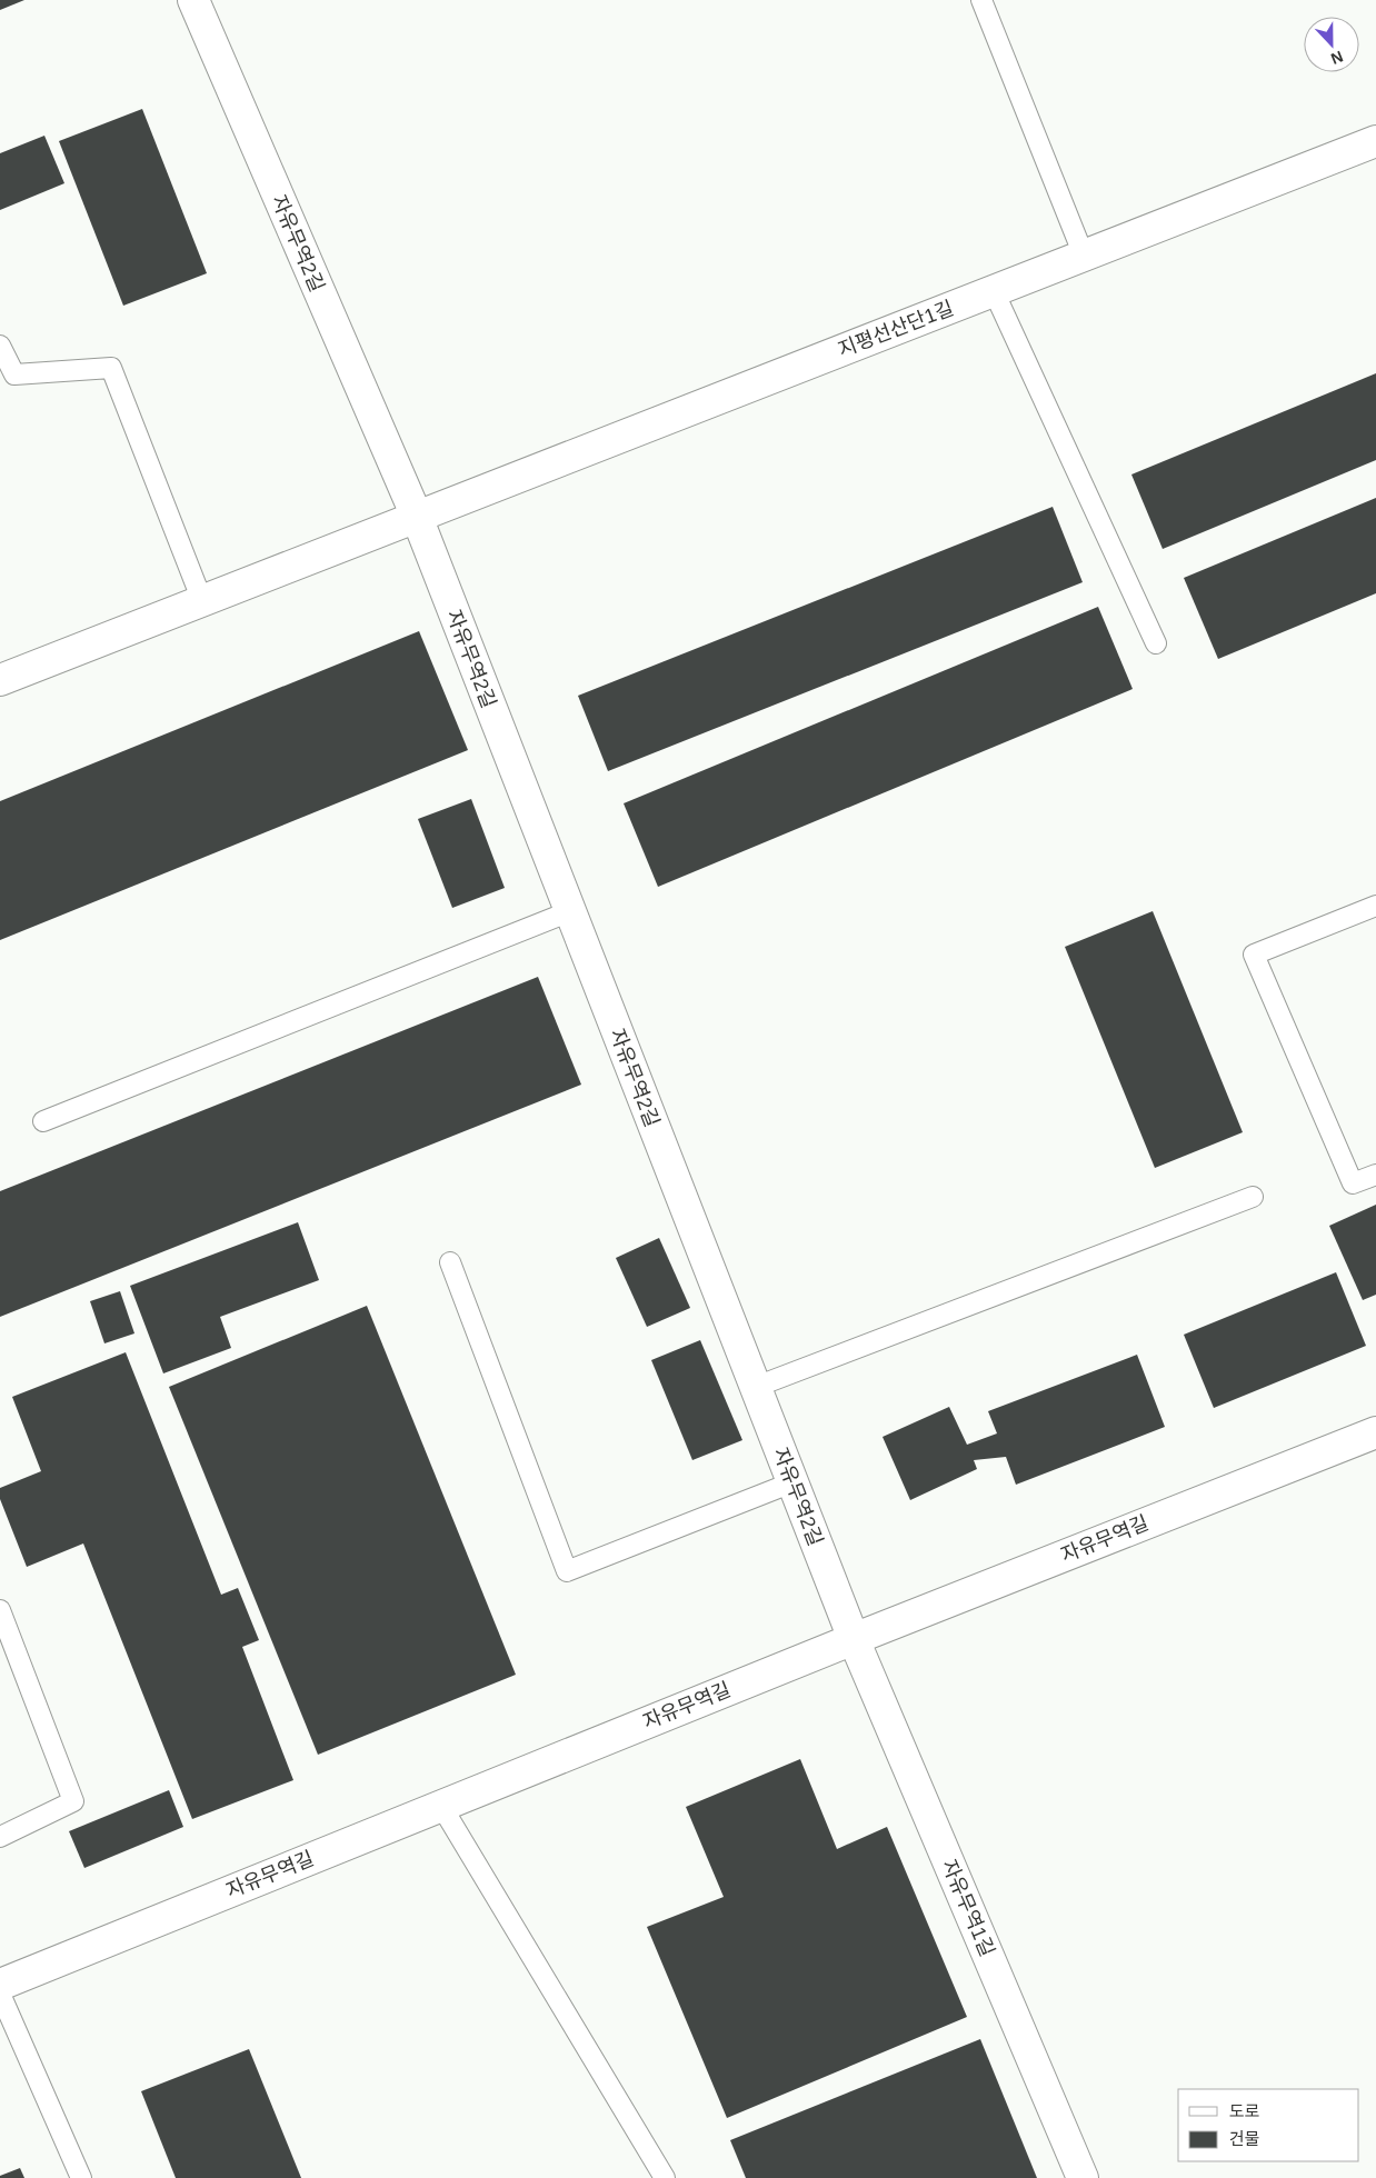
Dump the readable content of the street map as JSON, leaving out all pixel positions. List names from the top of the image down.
{
  "streets": {
    "street": [
      "자유무역2길",
      "지평선산단1길",
      "자유무역길",
      "자유무역1길"
    ]
  },
  "crossings": [
    ["자유무역2길", "지평선산단1길"],
    ["자유무역2길", "자유무역길"],
    ["자유무역2길", "자유무역1길"],
    ["자유무역길", "자유무역1길"]
  ],
  "legend": ["도로", "건물"],
  "north": "bottom"
}
